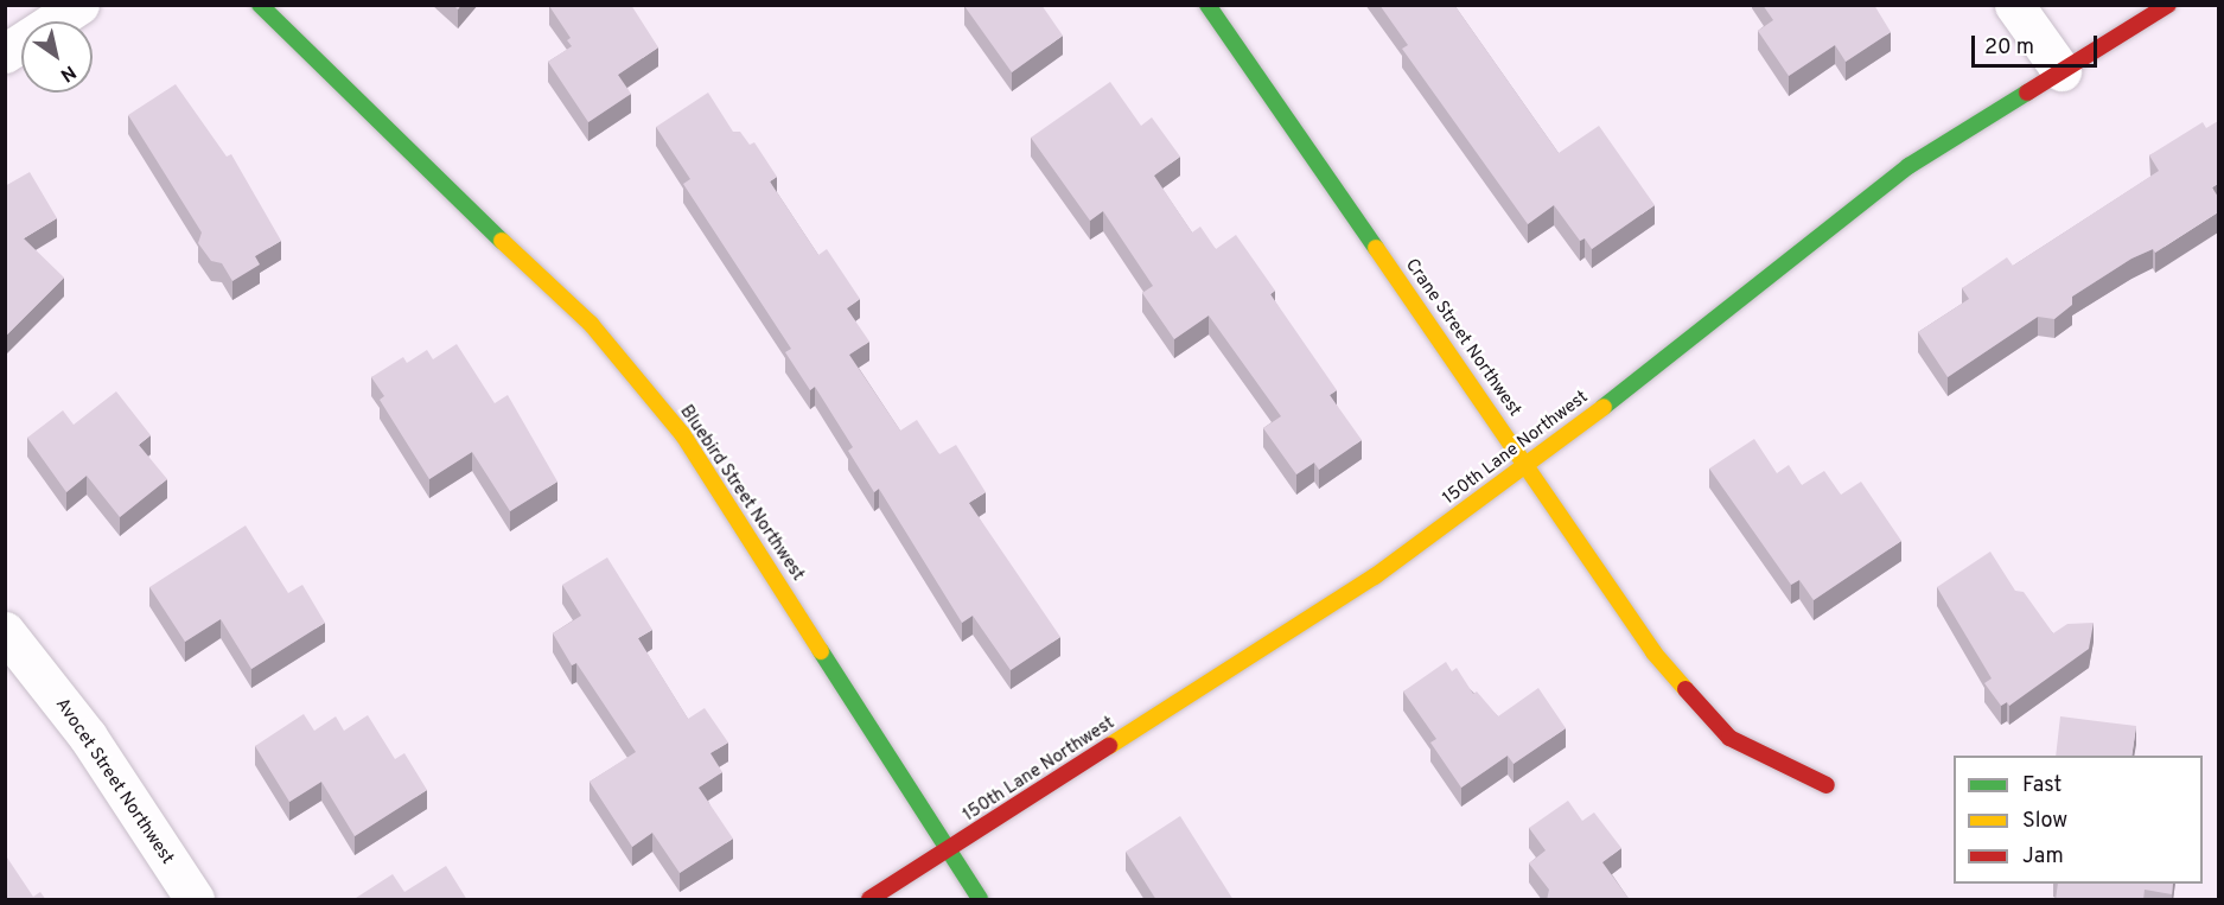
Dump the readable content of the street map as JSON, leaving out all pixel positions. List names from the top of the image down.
{
  "streets": {
    "street": [
      "Crane Street Northwest",
      "150th Lane Northwest",
      "Bluebird Street Northwest",
      "Avocet Street Northwest"
    ]
  },
  "crossings": [
    ["Crane Street Northwest", "150th Lane Northwest"],
    ["150th Lane Northwest", "Bluebird Street Northwest"]
  ],
  "legend": ["Fast", "Slow", "Jam"],
  "scale_bar": "20 m",
  "north": "bottom right"
}
